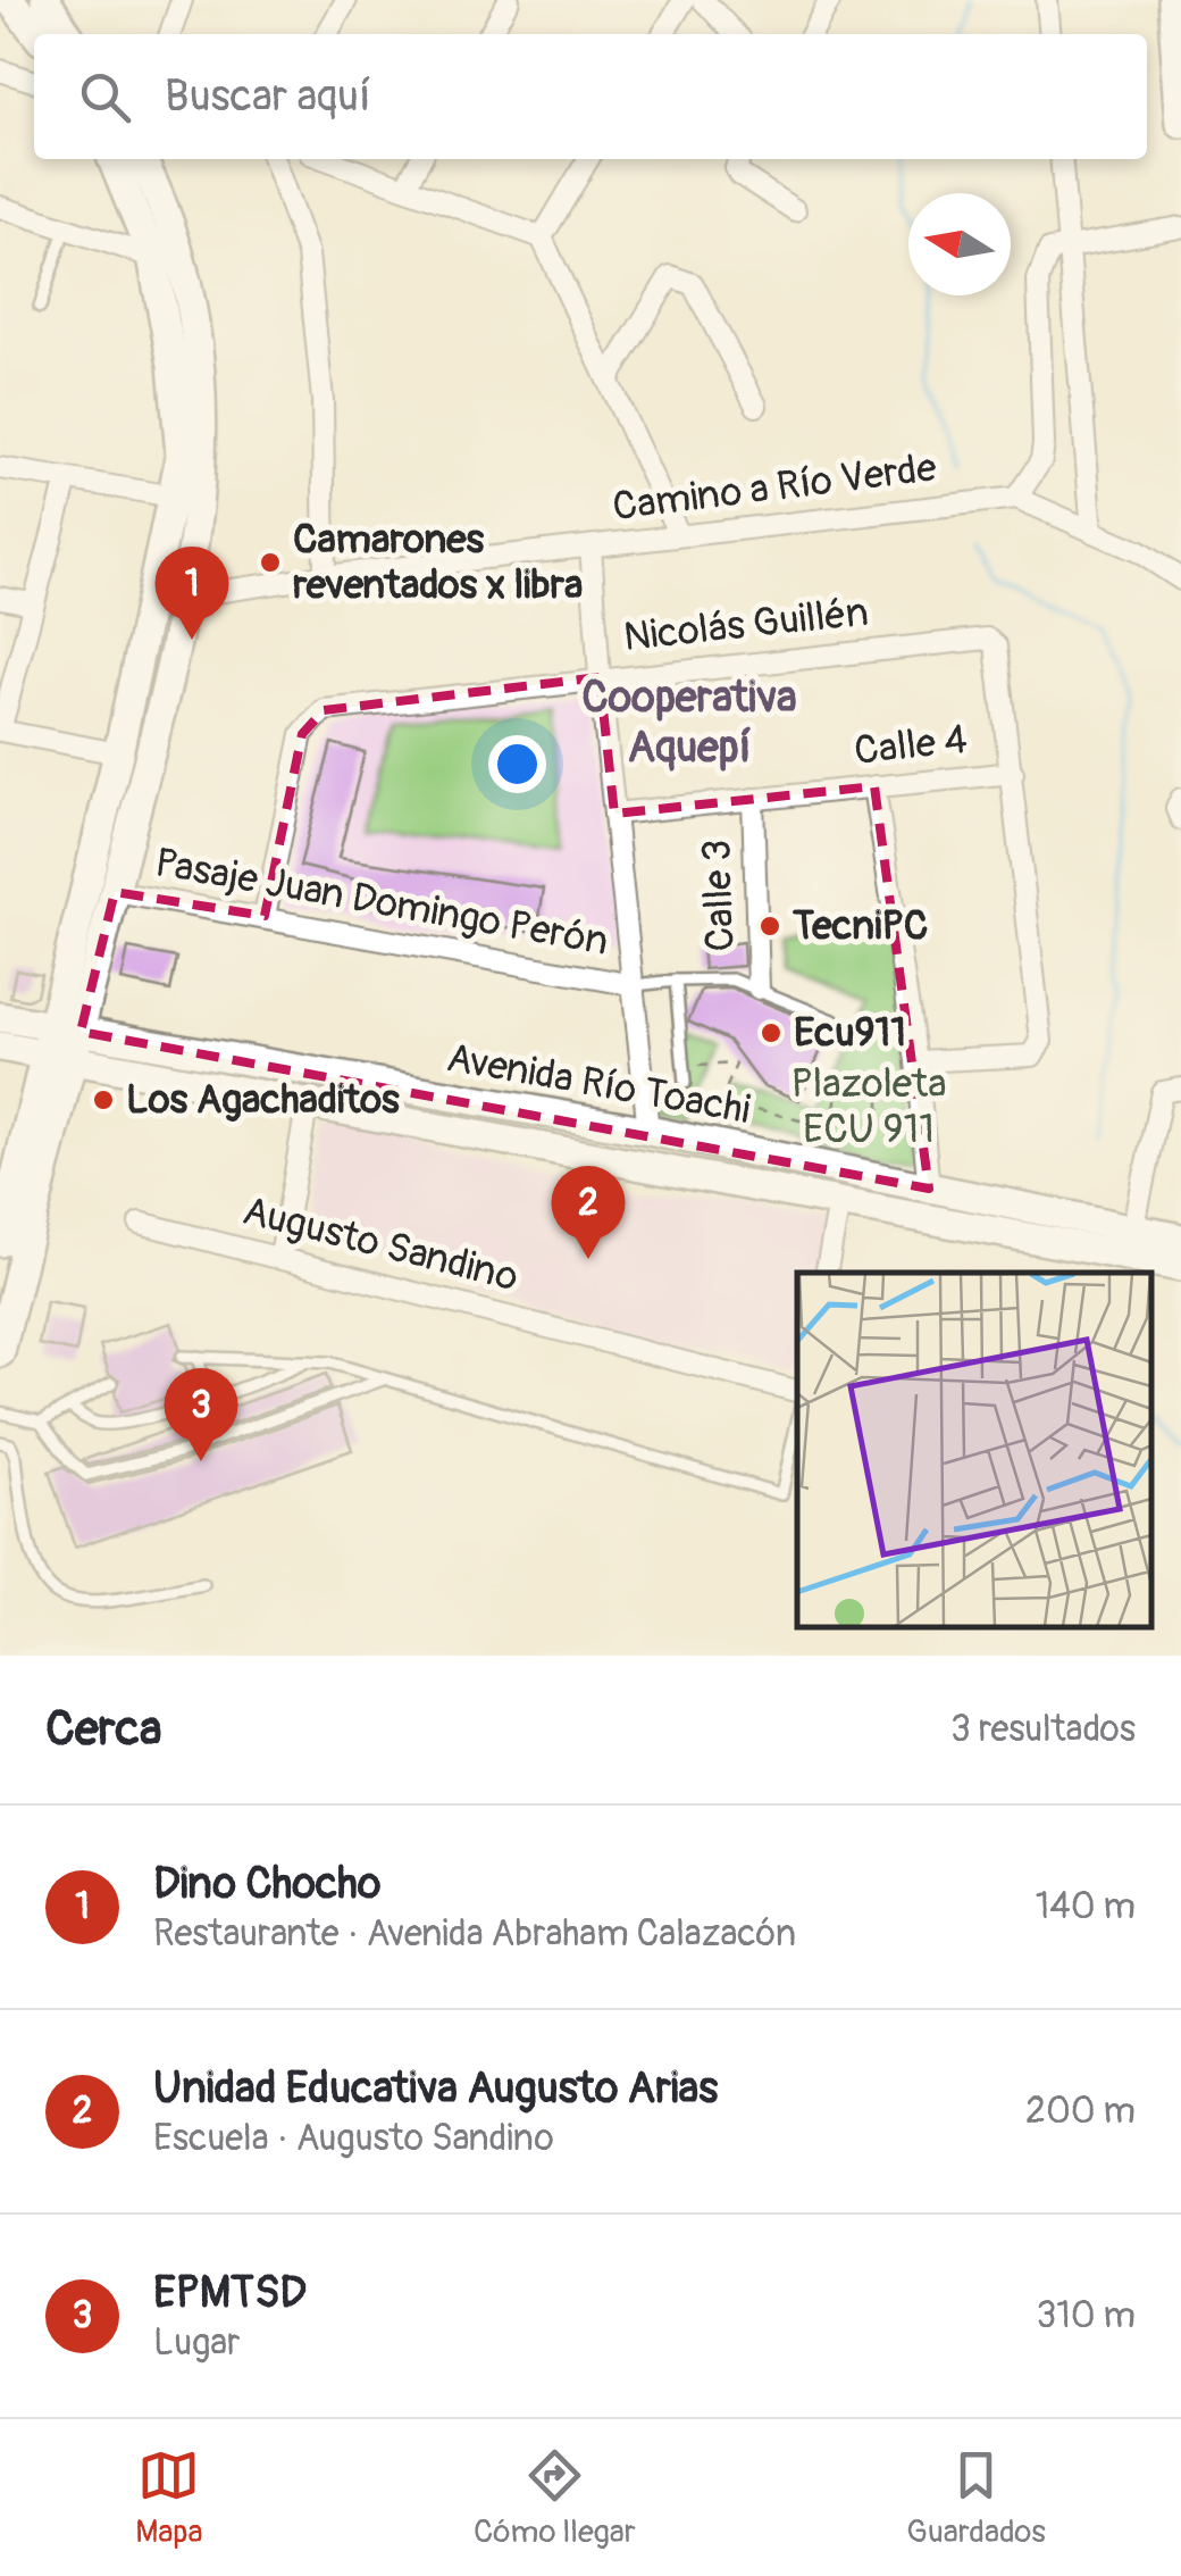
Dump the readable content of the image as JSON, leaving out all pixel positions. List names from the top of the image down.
{
  "streets": {
    "main road": ["Avenida Río Toachi"],
    "street": [
      "Camino a Río Verde",
      "Nicolás Guillén",
      "Calle 4",
      "Calle 3",
      "Pasaje Juan Domingo Perón",
      "Augusto Sandino"
    ]
  },
  "crossings": [
    ["Nicolás Guillén", "Calle 4"],
    ["Nicolás Guillén", "Pasaje Juan Domingo Perón"],
    ["Calle 4", "Calle 3"]
  ],
  "districts": ["Cooperativa Aquepí"],
  "parks": ["Plazoleta ECU 911"],
  "places": [
    "Camarones reventados x libra",
    "TecniPC",
    "Ecu911",
    "Los Agachaditos"
  ],
  "north": "left",
  "page": {
    "search": "Buscar aquí",
    "pins": ["1", "2", "3"],
    "heading": ["Cerca", "3 resultados"],
    "list": [
      {
        "mark": "1",
        "name": "Dino Chocho",
        "note": "Restaurante · Avenida Abraham Calazacón",
        "value": "140 m"
      },
      {
        "mark": "2",
        "name": "Unidad Educativa Augusto Arias",
        "note": "Escuela · Augusto Sandino",
        "value": "200 m"
      },
      {
        "mark": "3",
        "name": "EPMTSD",
        "note": "Lugar",
        "value": "310 m"
      }
    ],
    "nav": ["Mapa", "Cómo llegar", "Guardados"]
  }
}
